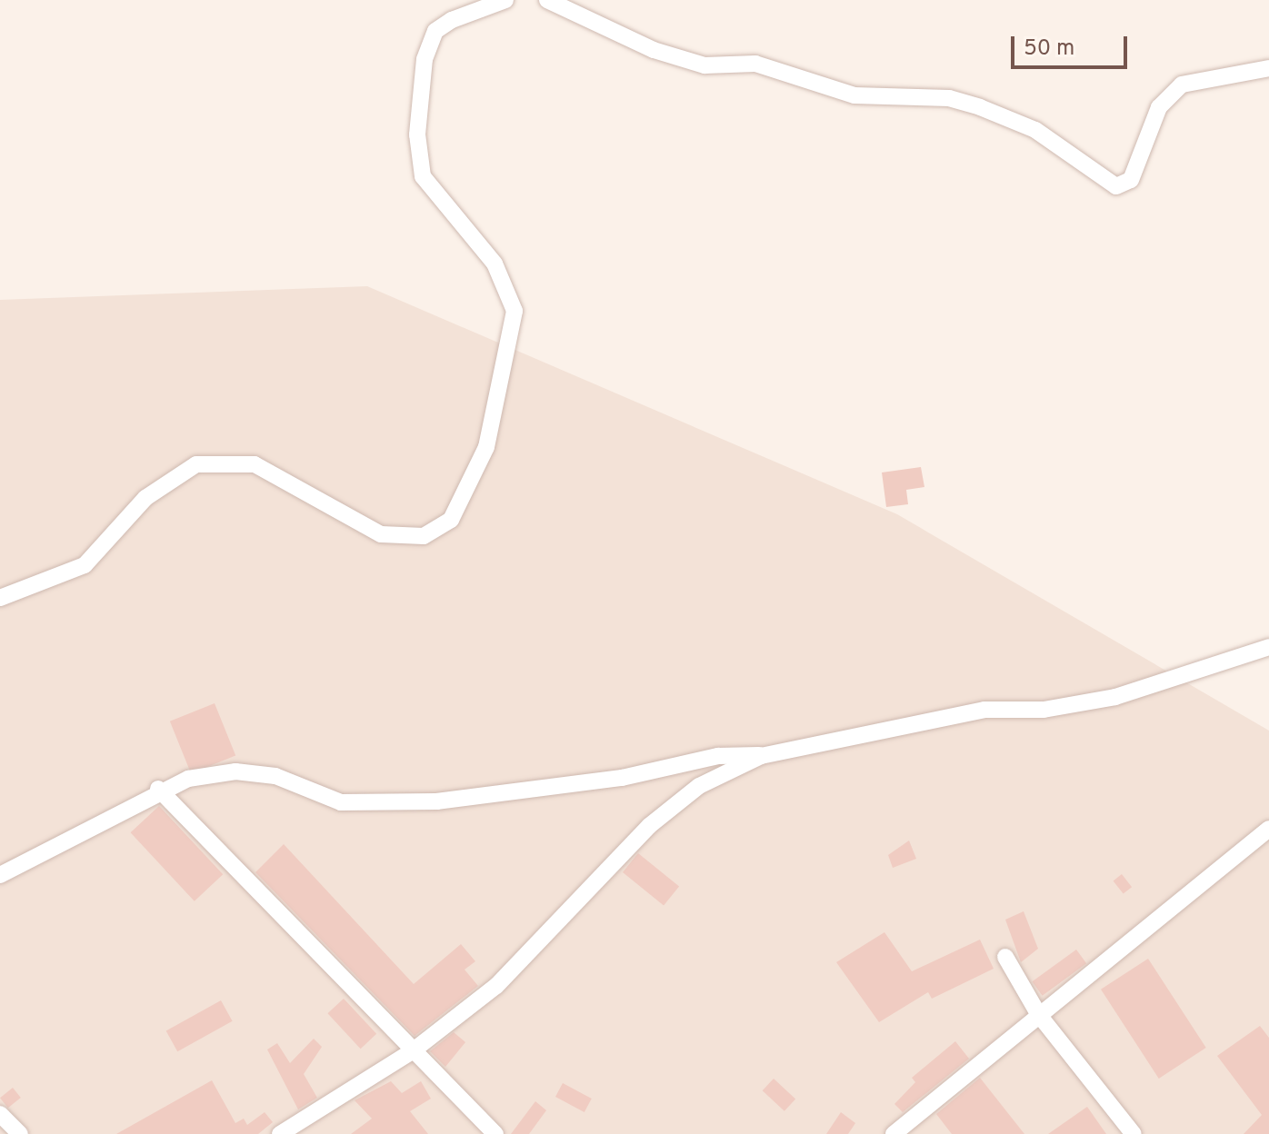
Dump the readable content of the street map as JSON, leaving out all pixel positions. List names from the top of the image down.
{
  "scale_bar": "50 m"
}
